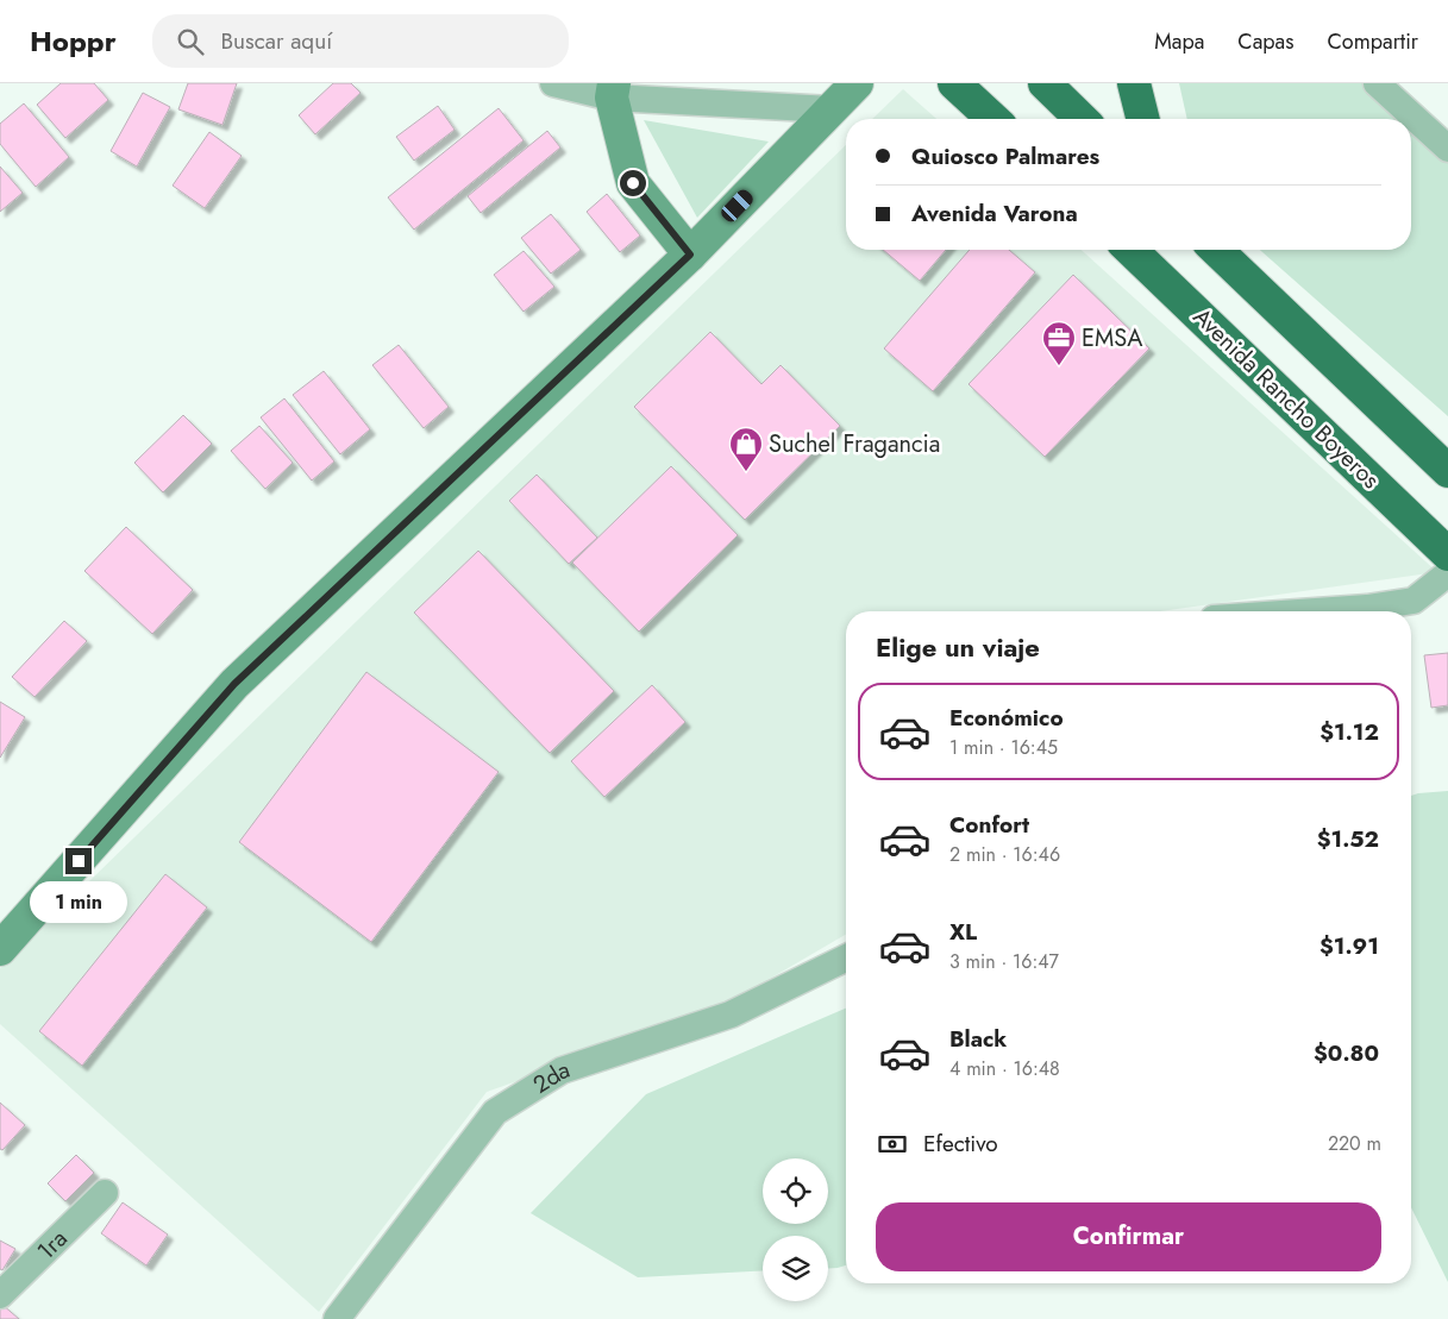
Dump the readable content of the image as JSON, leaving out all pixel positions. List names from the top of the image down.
{
  "streets": {
    "highway": ["Avenida Rancho Boyeros"],
    "street": ["2da", "1ra"]
  },
  "places": {
    "office": ["EMSA"],
    "shop": ["Suchel Fragancia"]
  },
  "page": {
    "header": "Hoppr",
    "search": "Buscar aquí",
    "nav": ["Mapa", "Capas", "Compartir"],
    "banner": ["Quiosco Palmares", "Avenida Varona"],
    "heading": "Elige un viaje",
    "list": [
      {
        "name": "Económico",
        "note": "1 min · 16:45",
        "value": "$1.12"
      },
      {
        "name": "Confort",
        "note": "2 min · 16:46",
        "value": "$1.52"
      },
      {
        "name": "XL",
        "note": "3 min · 16:47",
        "value": "$1.91"
      },
      {
        "name": "Black",
        "note": "4 min · 16:48",
        "value": "$0.80"
      }
    ],
    "bubble": "1 min",
    "pay": ["Efectivo", "220 m"],
    "buttons": "Confirmar"
  }
}
